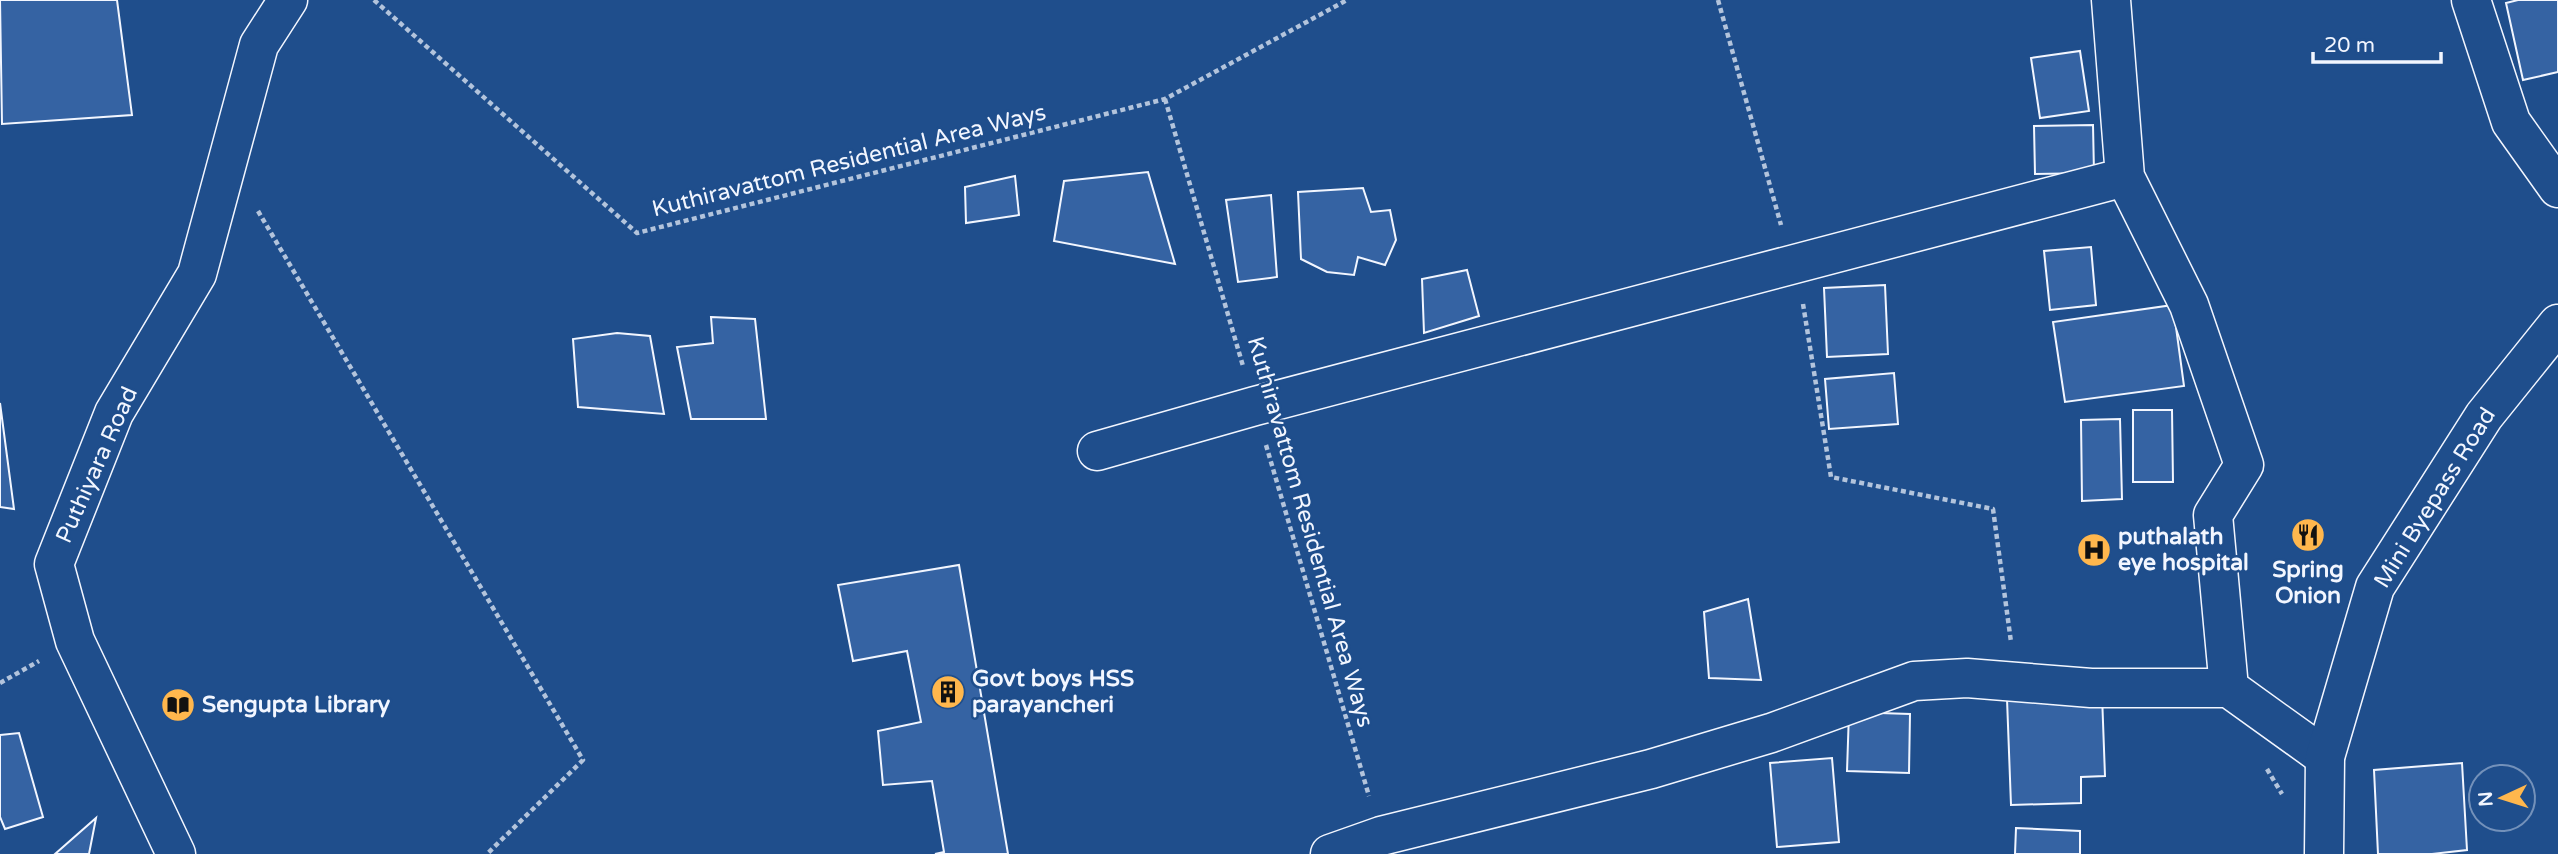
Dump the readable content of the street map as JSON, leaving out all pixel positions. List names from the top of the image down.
{
  "streets": {
    "street": ["Puthiyara Road", "Mini Byepass Road"],
    "path": ["Kuthiravattom Residential Area Ways"]
  },
  "places": {
    "restaurant": ["Spring Onion"],
    "hospital": ["puthalath eye hospital"],
    "building": ["Govt boys HSS parayancheri"],
    "library": ["Sengupta Library"]
  },
  "scale_bar": "20 m",
  "north": "left"
}
